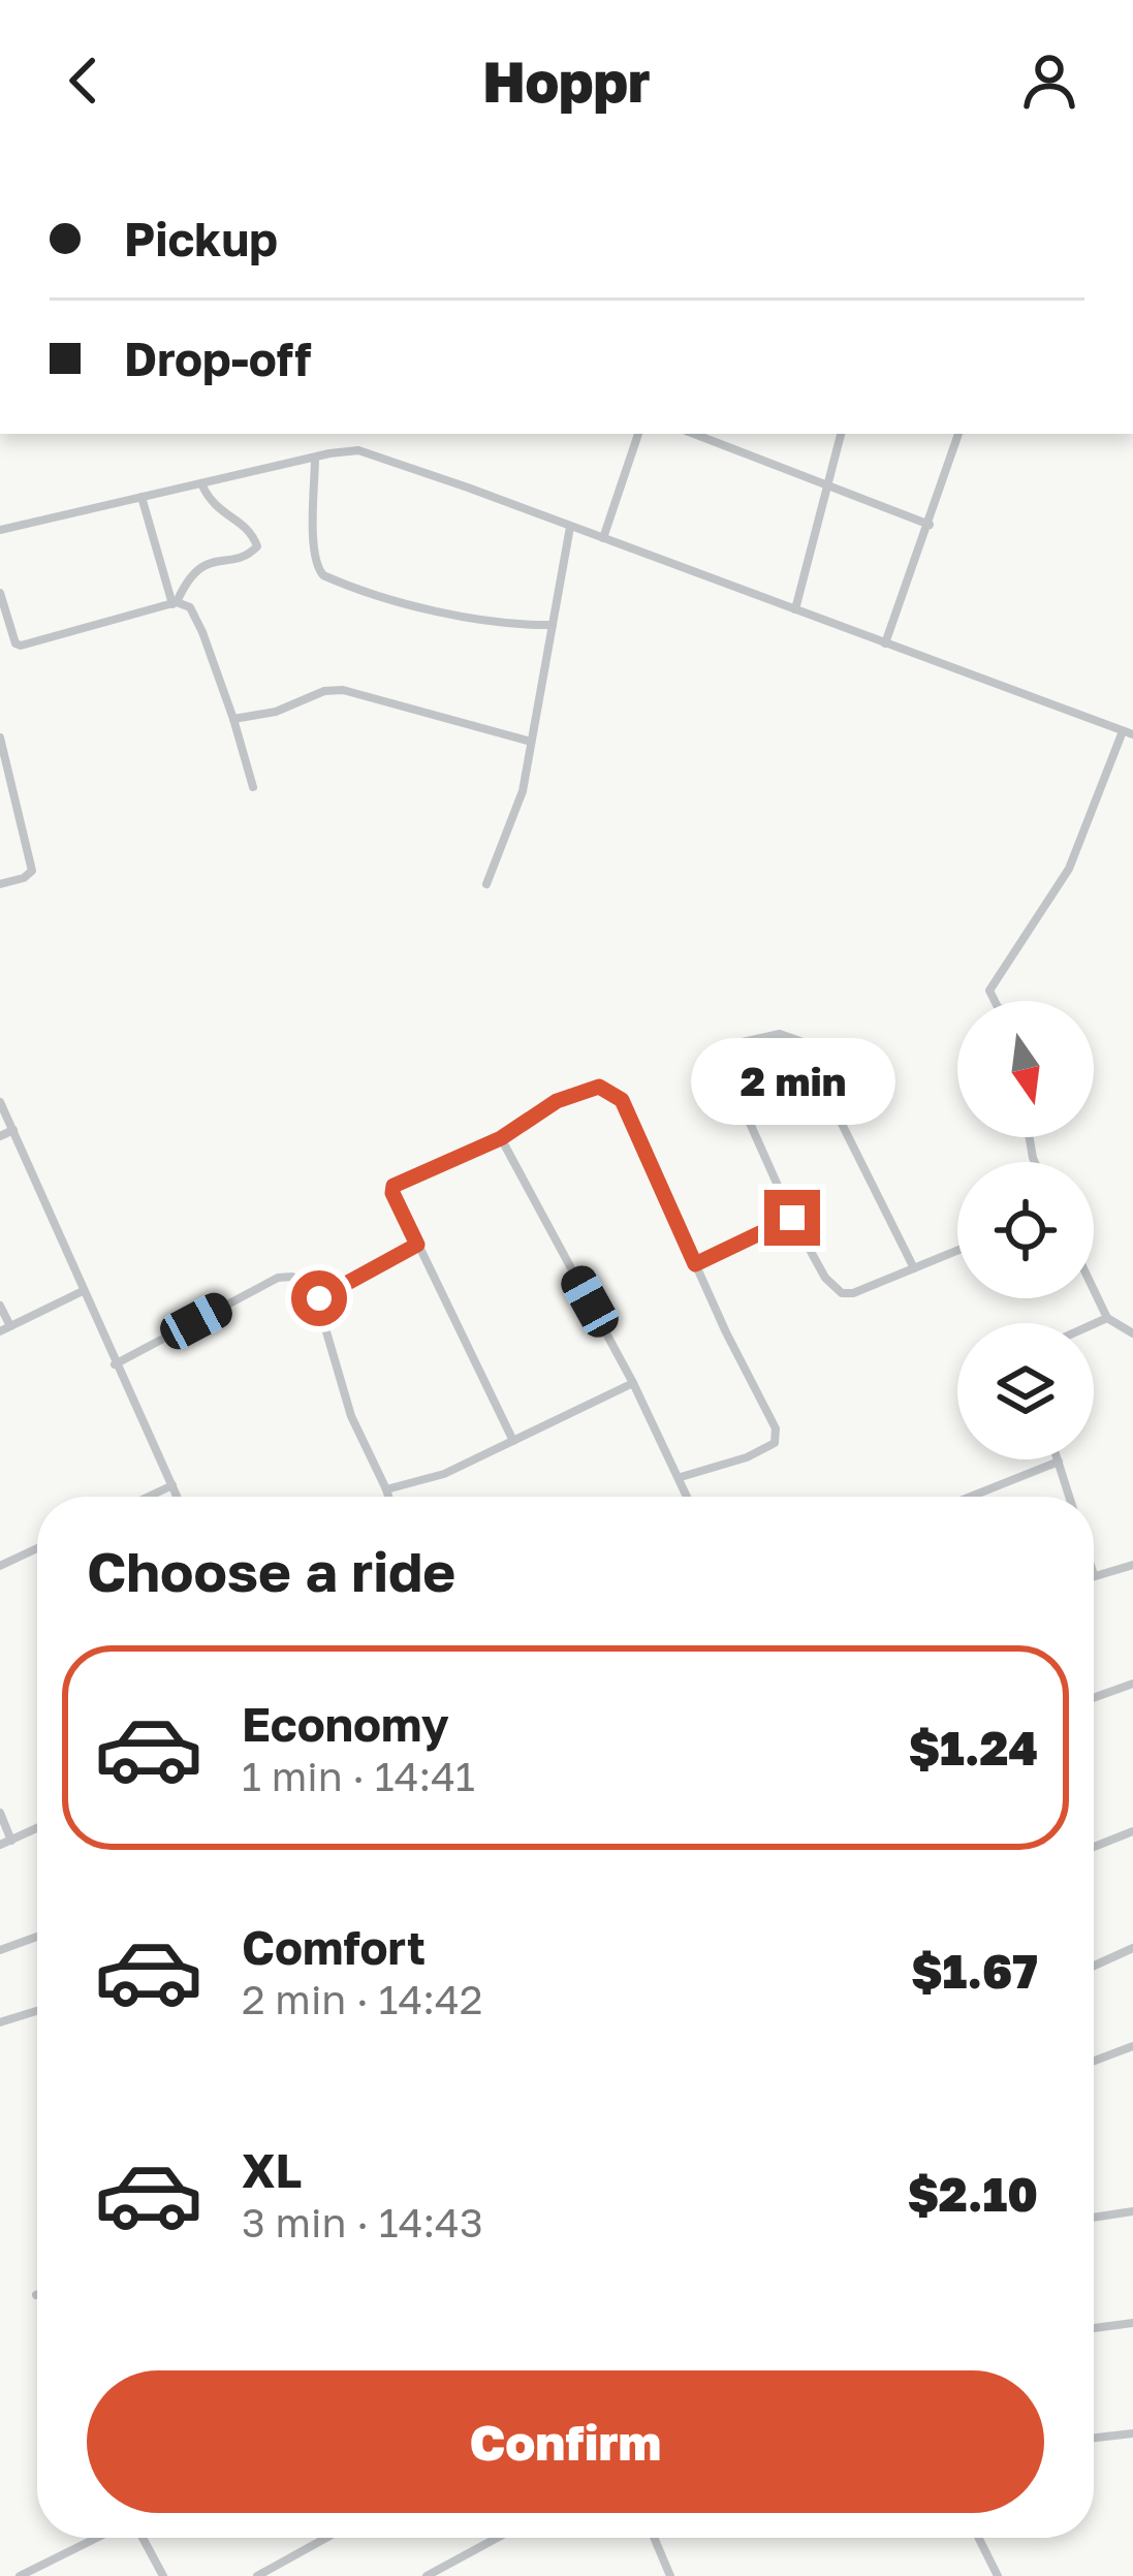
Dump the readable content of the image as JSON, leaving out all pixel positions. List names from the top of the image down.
{
  "north": "bottom",
  "page": {
    "header": "Hoppr",
    "banner": ["Pickup", "Drop-off"],
    "bubble": "2 min",
    "heading": "Choose a ride",
    "list": [
      {
        "name": "Economy",
        "note": "1 min · 14:41",
        "value": "$1.24"
      },
      {
        "name": "Comfort",
        "note": "2 min · 14:42",
        "value": "$1.67"
      },
      {
        "name": "XL",
        "note": "3 min · 14:43",
        "value": "$2.10"
      }
    ],
    "buttons": "Confirm"
  }
}
